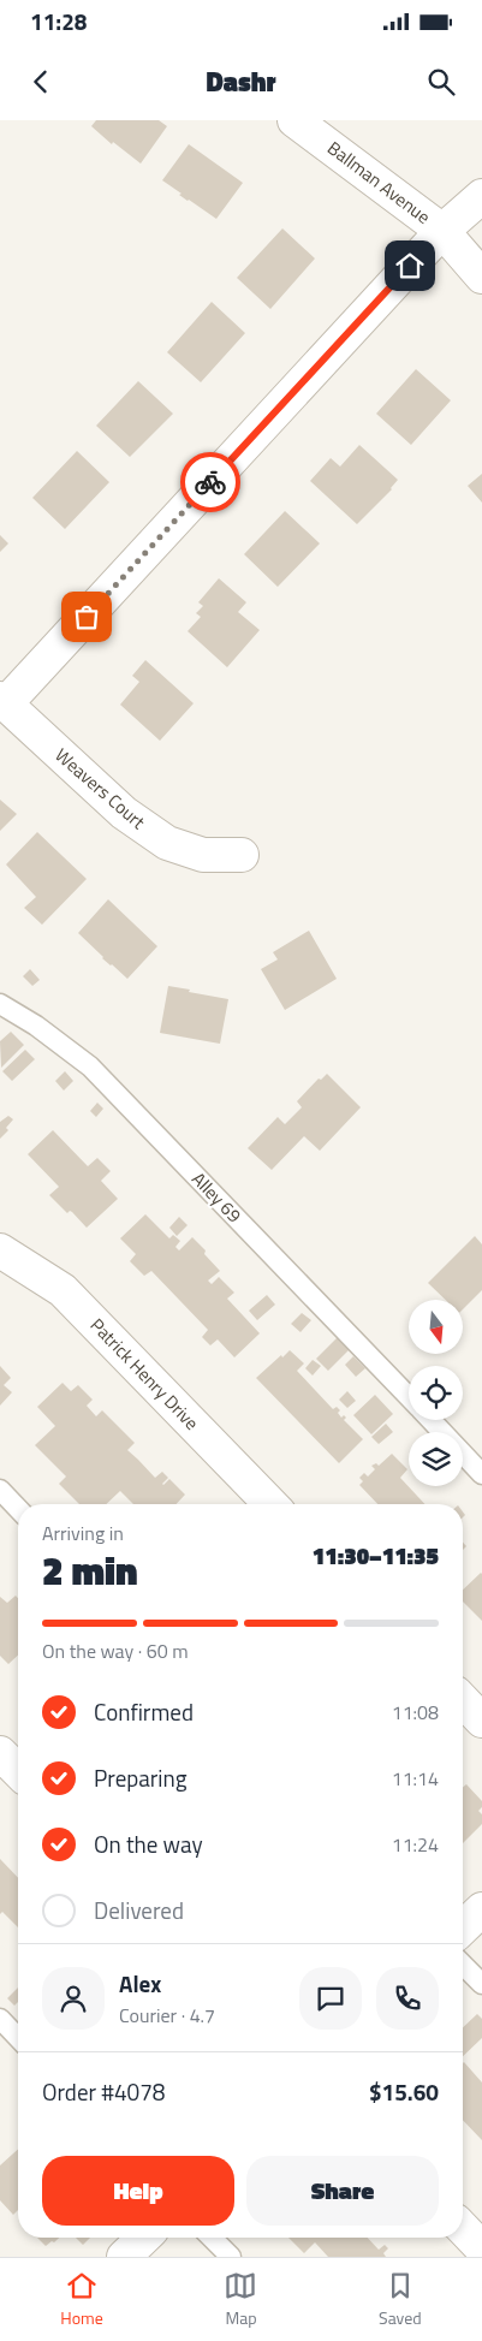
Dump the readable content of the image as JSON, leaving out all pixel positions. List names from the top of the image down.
{
  "streets": {
    "street": ["Ballman Avenue", "Weavers Court", "Patrick Henry Drive"],
    "lane": ["Alley 69"]
  },
  "north": "bottom",
  "page": {
    "status": "11:28",
    "header": "Dashr",
    "heading": ["2 min", "Arriving in", "11:30–11:35"],
    "panel": [
      "Alex",
      "Courier · 4.7",
      "Order #4078",
      "$15.60"
    ],
    "bar": "On the way · 60 m",
    "list": [
      ["Confirmed", "11:08"],
      ["Preparing", "11:14"],
      ["On the way", "11:24"],
      "Delivered"
    ],
    "buttons": ["Help", "Share"],
    "tabs": ["Home", "Map", "Saved"]
  }
}
